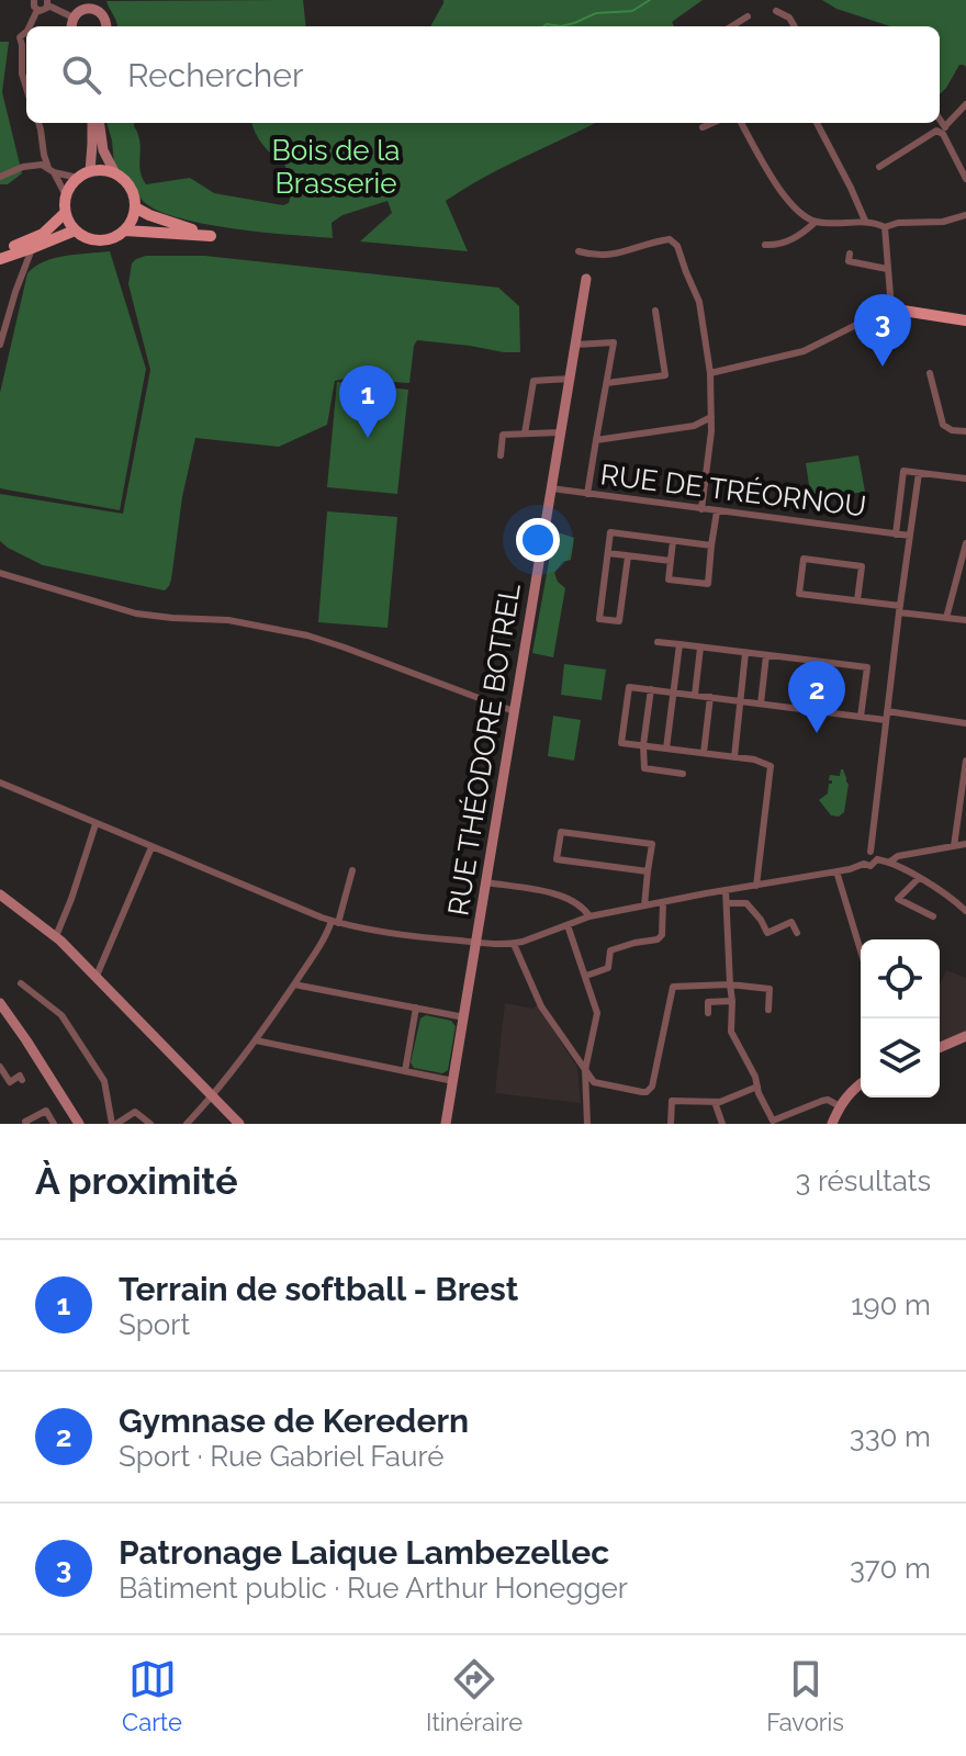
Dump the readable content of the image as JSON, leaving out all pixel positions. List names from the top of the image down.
{
  "streets": {
    "street": ["RUE DE TRÉORNOU", "RUE THÉODORE BOTREL"]
  },
  "crossings": [
    ["RUE DE TRÉORNOU", "RUE THÉODORE BOTREL"]
  ],
  "parks": ["Bois de la Brasserie"],
  "page": {
    "search": "Rechercher",
    "pins": ["3", "1", "2"],
    "heading": ["À proximité", "3 résultats"],
    "list": [
      {
        "mark": "1",
        "name": "Terrain de softball - Brest",
        "note": "Sport",
        "value": "190 m"
      },
      {
        "mark": "2",
        "name": "Gymnase de Keredern",
        "note": "Sport · Rue Gabriel Fauré",
        "value": "330 m"
      },
      {
        "mark": "3",
        "name": "Patronage Laique Lambezellec",
        "note": "Bâtiment public · Rue Arthur Honegger",
        "value": "370 m"
      }
    ],
    "nav": ["Carte", "Itinéraire", "Favoris"]
  }
}
